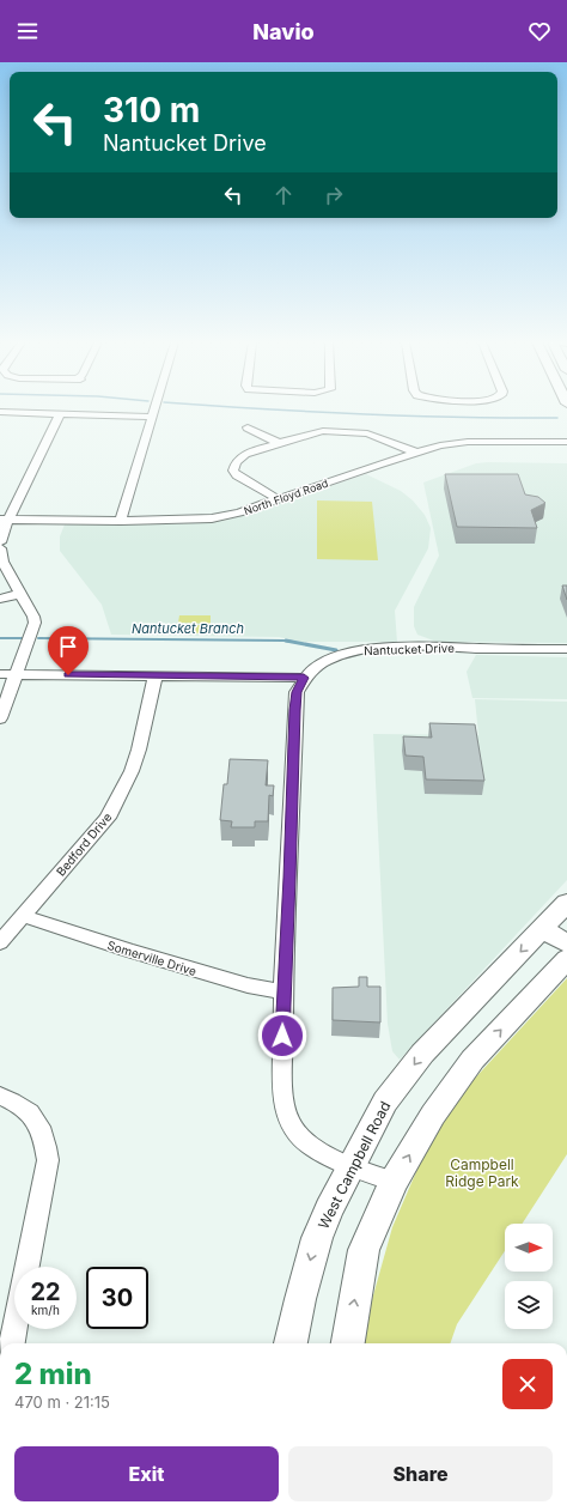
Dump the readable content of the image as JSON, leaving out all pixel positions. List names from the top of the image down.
{
  "streets": {
    "main road": ["West Campbell Road"],
    "street": [
      "North Floyd Road",
      "Nantucket Drive",
      "Bedford Drive",
      "Somerville Drive"
    ]
  },
  "crossings": [
    ["Bedford Drive", "Somerville Drive"]
  ],
  "water": ["Nantucket Branch"],
  "parks": ["Campbell Ridge Park"],
  "north": "right",
  "page": {
    "header": "Navio",
    "turn": ["310 m", "Nantucket Drive"],
    "speed": "22 km/h",
    "limit": "30",
    "heading": ["2 min", "470 m · 21:15"],
    "buttons": ["Exit", "Share"]
  }
}
